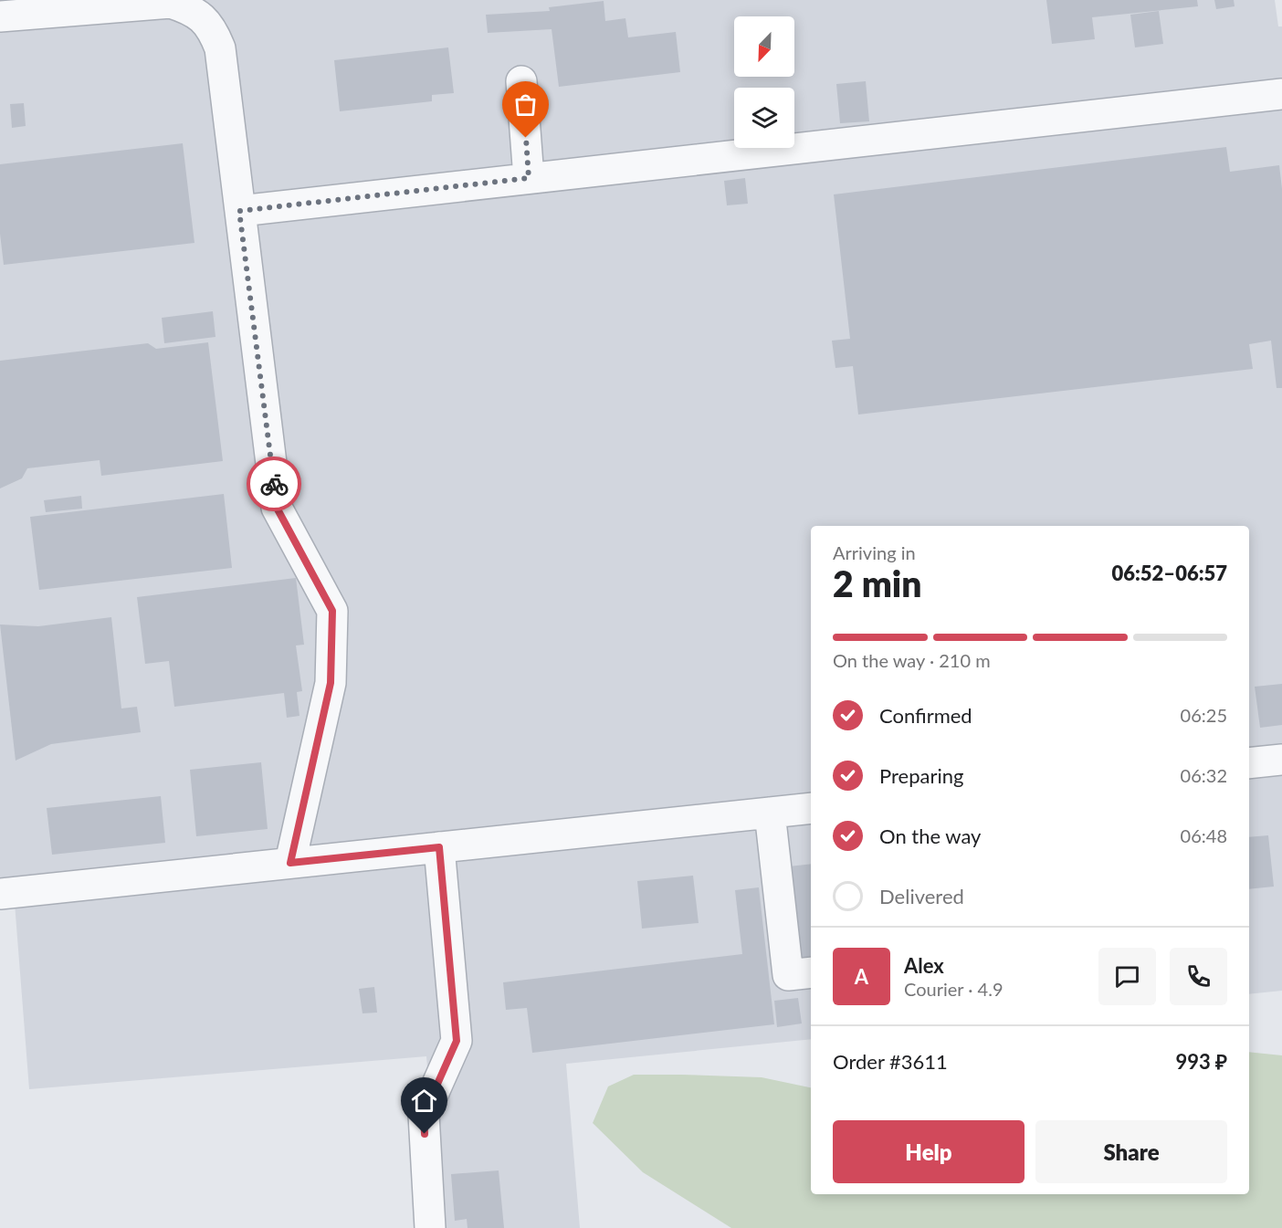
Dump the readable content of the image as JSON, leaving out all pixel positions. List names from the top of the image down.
{
  "north": "bottom left",
  "page": {
    "heading": ["2 min", "Arriving in", "06:52–06:57"],
    "panel": [
      "Alex",
      "Courier · 4.9",
      "Order #3611",
      "993 ₽"
    ],
    "bar": "On the way · 210 m",
    "list": [
      ["Confirmed", "06:25"],
      ["Preparing", "06:32"],
      ["On the way", "06:48"],
      "Delivered"
    ],
    "round": "A",
    "buttons": ["Help", "Share"]
  }
}
